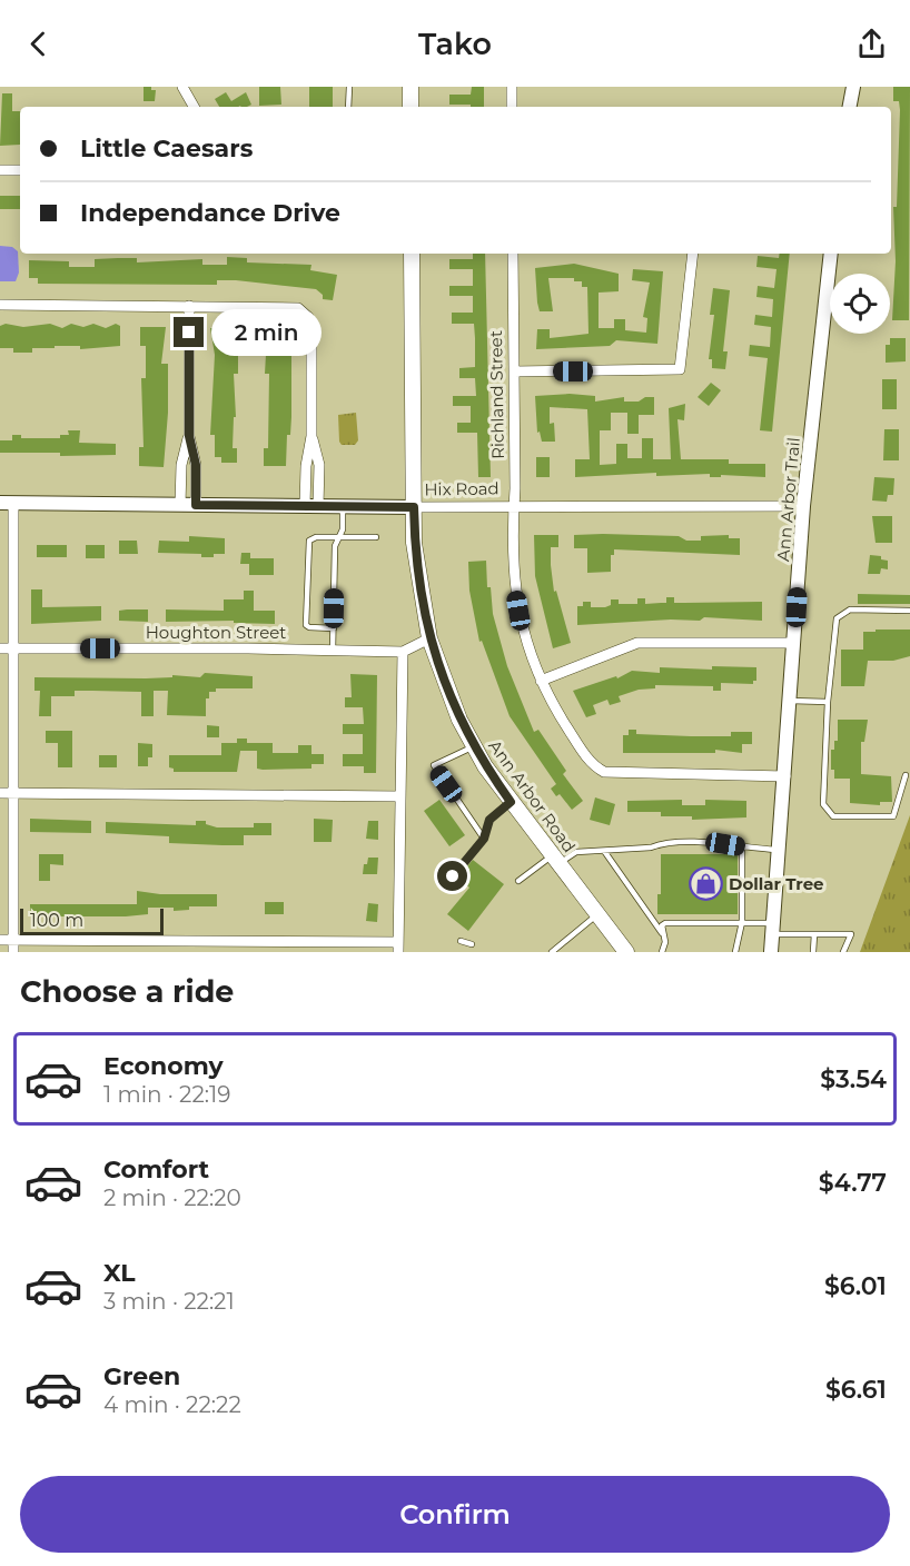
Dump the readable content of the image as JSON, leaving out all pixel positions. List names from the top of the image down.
{
  "streets": {
    "main road": ["Ann Arbor Road"],
    "street": [
      "Richland Street",
      "Hix Road",
      "Ann Arbor Trail",
      "Houghton Street"
    ]
  },
  "crossings": [
    ["Richland Street", "Hix Road"],
    ["Richland Street", "Ann Arbor Trail"],
    ["Hix Road", "Ann Arbor Trail"],
    ["Hix Road", "Ann Arbor Road"],
    ["Houghton Street", "Ann Arbor Road"]
  ],
  "places": {
    "shop": ["Dollar Tree"]
  },
  "scale_bar": "100 m",
  "page": {
    "header": "Tako",
    "banner": ["Little Caesars", "Independance Drive"],
    "bubble": "2 min",
    "scale": "100 m",
    "heading": "Choose a ride",
    "list": [
      {
        "name": "Economy",
        "note": "1 min · 22:19",
        "value": "$3.54"
      },
      {
        "name": "Comfort",
        "note": "2 min · 22:20",
        "value": "$4.77"
      },
      {
        "name": "XL",
        "note": "3 min · 22:21",
        "value": "$6.01"
      },
      {
        "name": "Green",
        "note": "4 min · 22:22",
        "value": "$6.61"
      }
    ],
    "buttons": "Confirm"
  }
}
